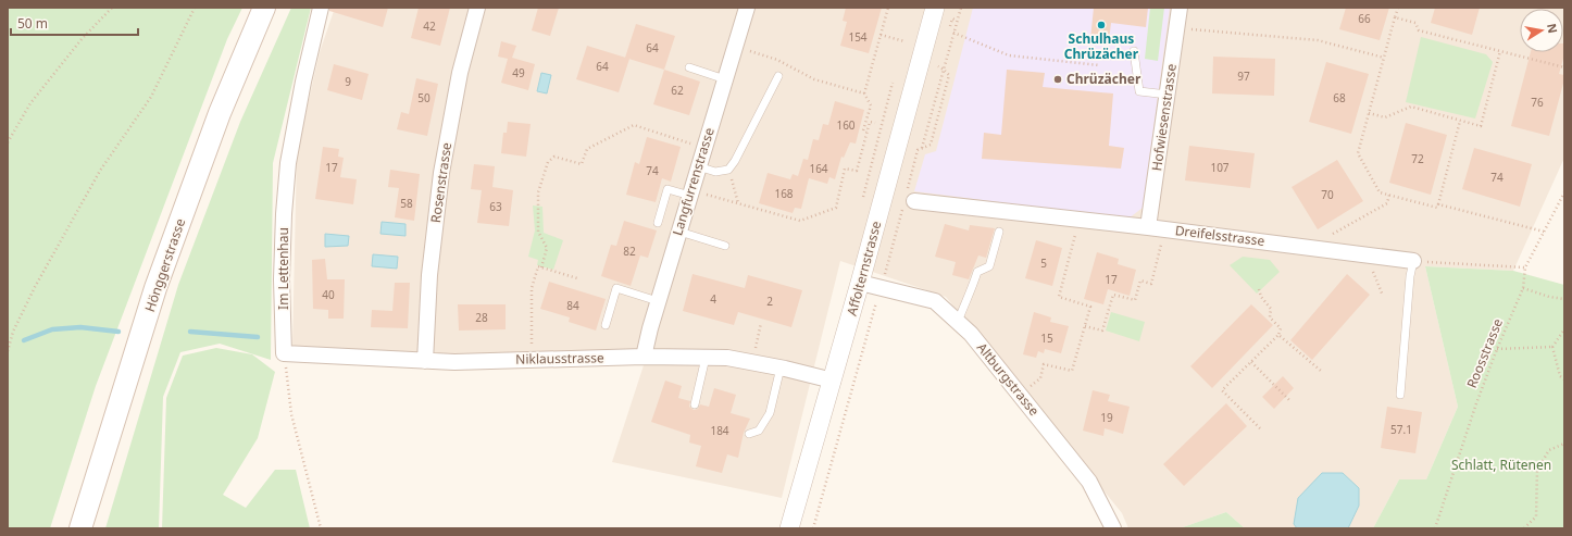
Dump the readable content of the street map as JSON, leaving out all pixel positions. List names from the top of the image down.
{
  "streets": {
    "main road": ["Hönggerstrasse"],
    "street": [
      "Hofwiesenstrasse",
      "Langfurrenstrasse",
      "Rosenstrasse",
      "Dreifelsstrasse",
      "Im Lettenhau",
      "Affolternstrasse",
      "Niklausstrasse",
      "Altburgstrasse"
    ],
    "path": ["Roosstrasse"]
  },
  "crossings": [
    ["Hofwiesenstrasse", "Dreifelsstrasse"],
    ["Langfurrenstrasse", "Niklausstrasse"],
    ["Rosenstrasse", "Niklausstrasse"],
    ["Im Lettenhau", "Niklausstrasse"],
    ["Affolternstrasse", "Niklausstrasse"],
    ["Affolternstrasse", "Altburgstrasse"]
  ],
  "parks": ["Schlatt, Rütenen"],
  "places": ["Schulhaus Chrüzächer", "Chrüzächer"],
  "house_numbers": [
    "66",
    "42",
    "154",
    "64",
    "64",
    "49",
    "97",
    "9",
    "62",
    "50",
    "68",
    "76",
    "160",
    "72",
    "17",
    "107",
    "164",
    "74",
    "74",
    "168",
    "70",
    "58",
    "63",
    "82",
    "5",
    "17",
    "40",
    "4",
    "2",
    "84",
    "28",
    "15",
    "19",
    "57.1",
    "184"
  ],
  "scale_bar": "50 m",
  "north": "right"
}
